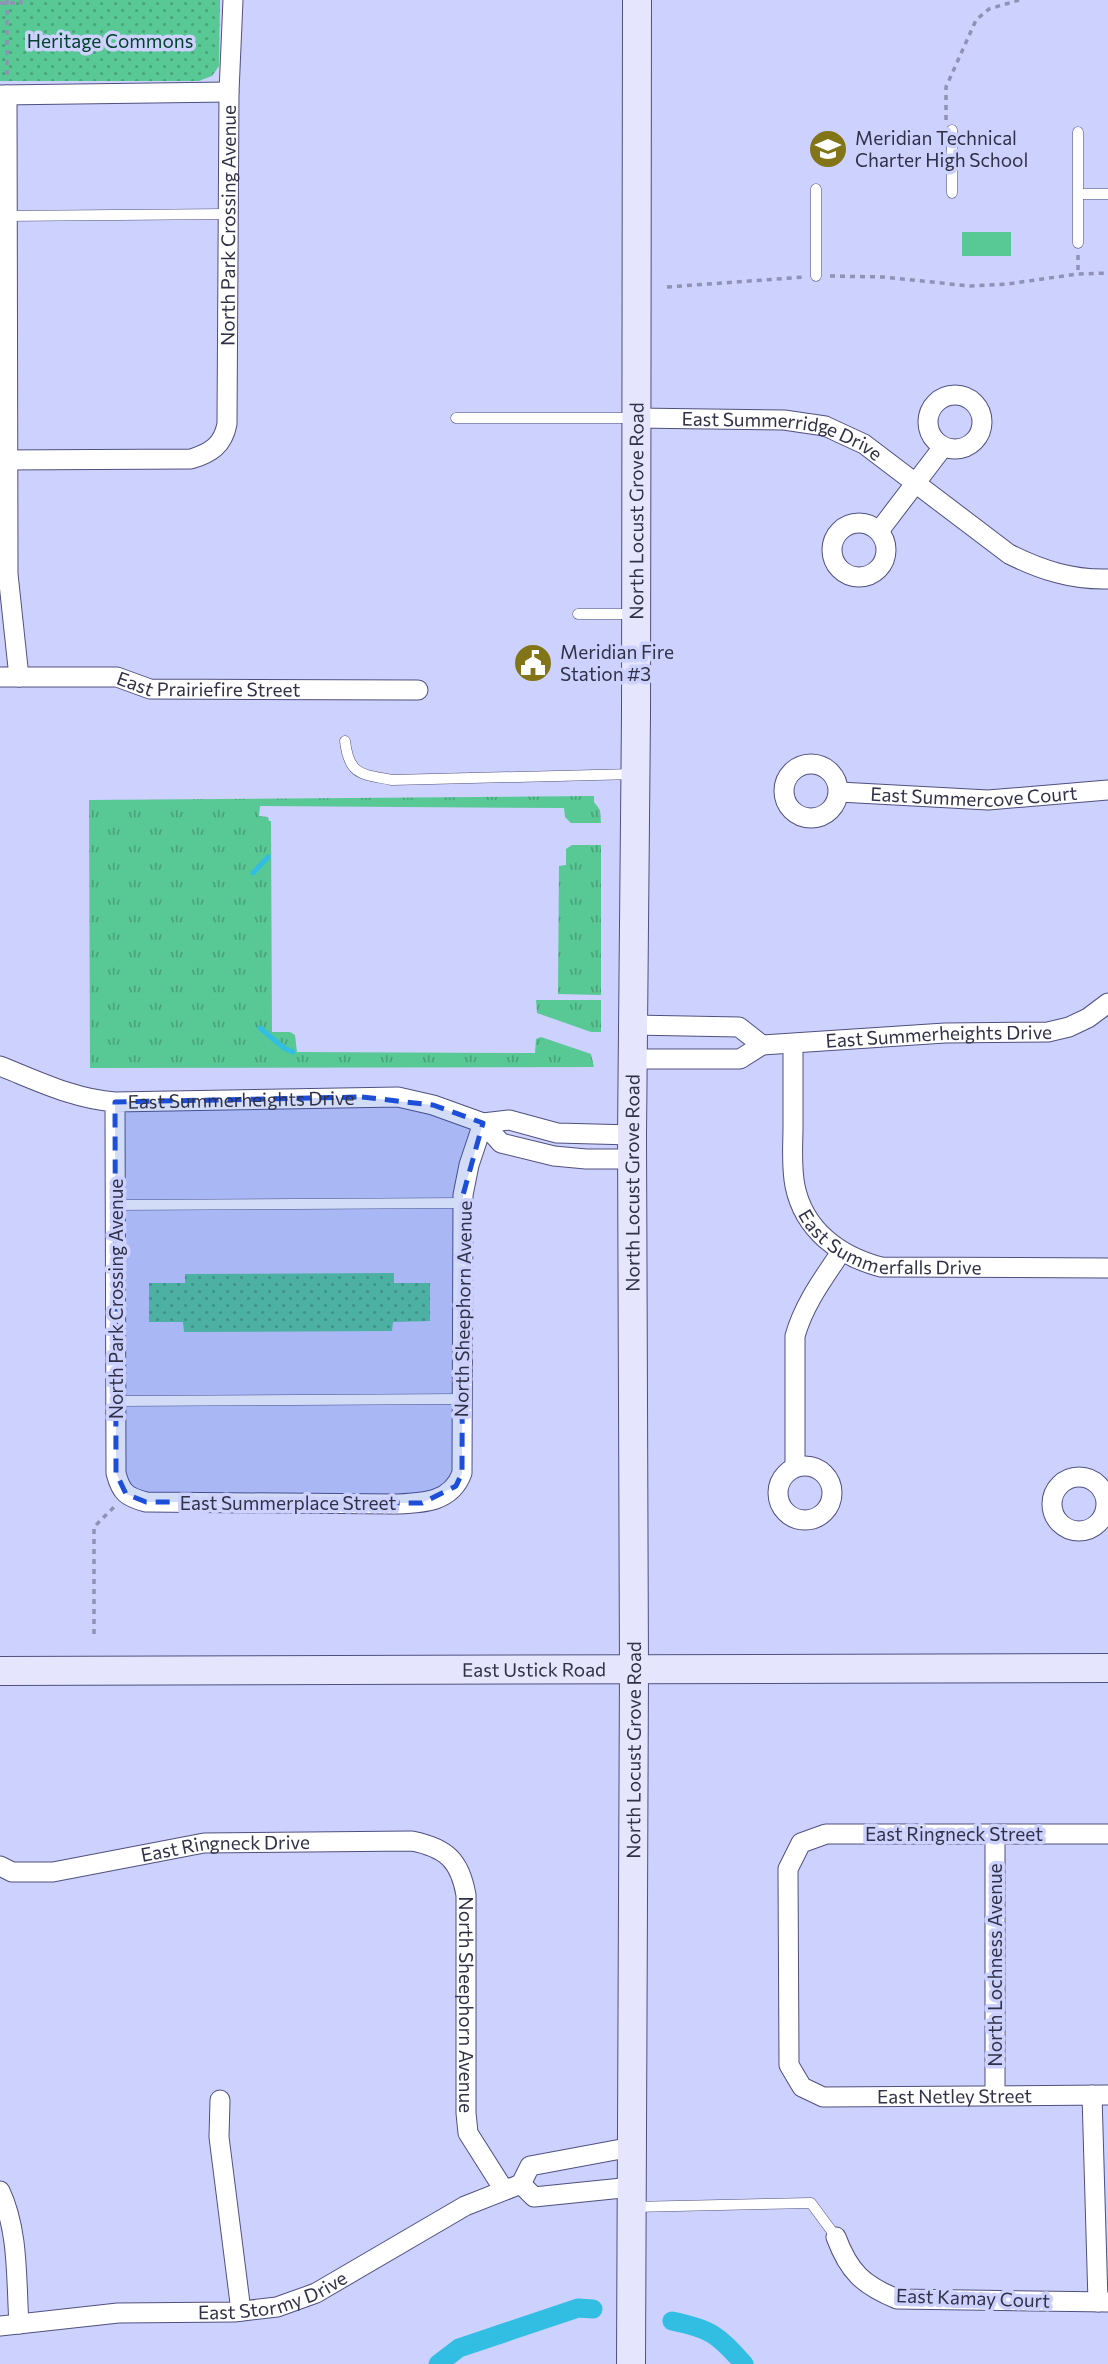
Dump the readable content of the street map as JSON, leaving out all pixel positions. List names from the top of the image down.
{
  "streets": {
    "main road": ["North Locust Grove Road", "East Ustick Road"],
    "street": [
      "North Park Crossing Avenue",
      "East Summerridge Drive",
      "East Prairiefire Street",
      "East Summercove Court",
      "East Summerheights Drive",
      "East Summerfalls Drive",
      "North Sheephorn Avenue",
      "East Summerplace Street",
      "East Ringneck Street",
      "East Ringneck Drive",
      "North Lochness Avenue",
      "East Netley Street",
      "East Stormy Drive",
      "East Kamay Court"
    ]
  },
  "crossings": [
    ["North Park Crossing Avenue", "East Summerheights Drive"],
    ["North Park Crossing Avenue", "East Summerplace Street"],
    ["East Summerridge Drive", "North Locust Grove Road"],
    ["North Locust Grove Road", "East Summerheights Drive"],
    ["North Locust Grove Road", "East Ustick Road"],
    ["North Locust Grove Road", "East Stormy Drive"],
    ["East Summerheights Drive", "East Summerfalls Drive"],
    ["East Summerheights Drive", "North Sheephorn Avenue"],
    ["North Sheephorn Avenue", "East Summerplace Street"],
    ["North Sheephorn Avenue", "East Ringneck Drive"],
    ["North Sheephorn Avenue", "East Stormy Drive"],
    ["East Ringneck Street", "North Lochness Avenue"],
    ["East Ringneck Street", "East Netley Street"],
    ["North Lochness Avenue", "East Netley Street"]
  ],
  "parks": ["Heritage Commons"],
  "places": {
    "school or university": ["Meridian Technical Charter High School"],
    "public building": ["Meridian Fire Station #3"]
  }
}
